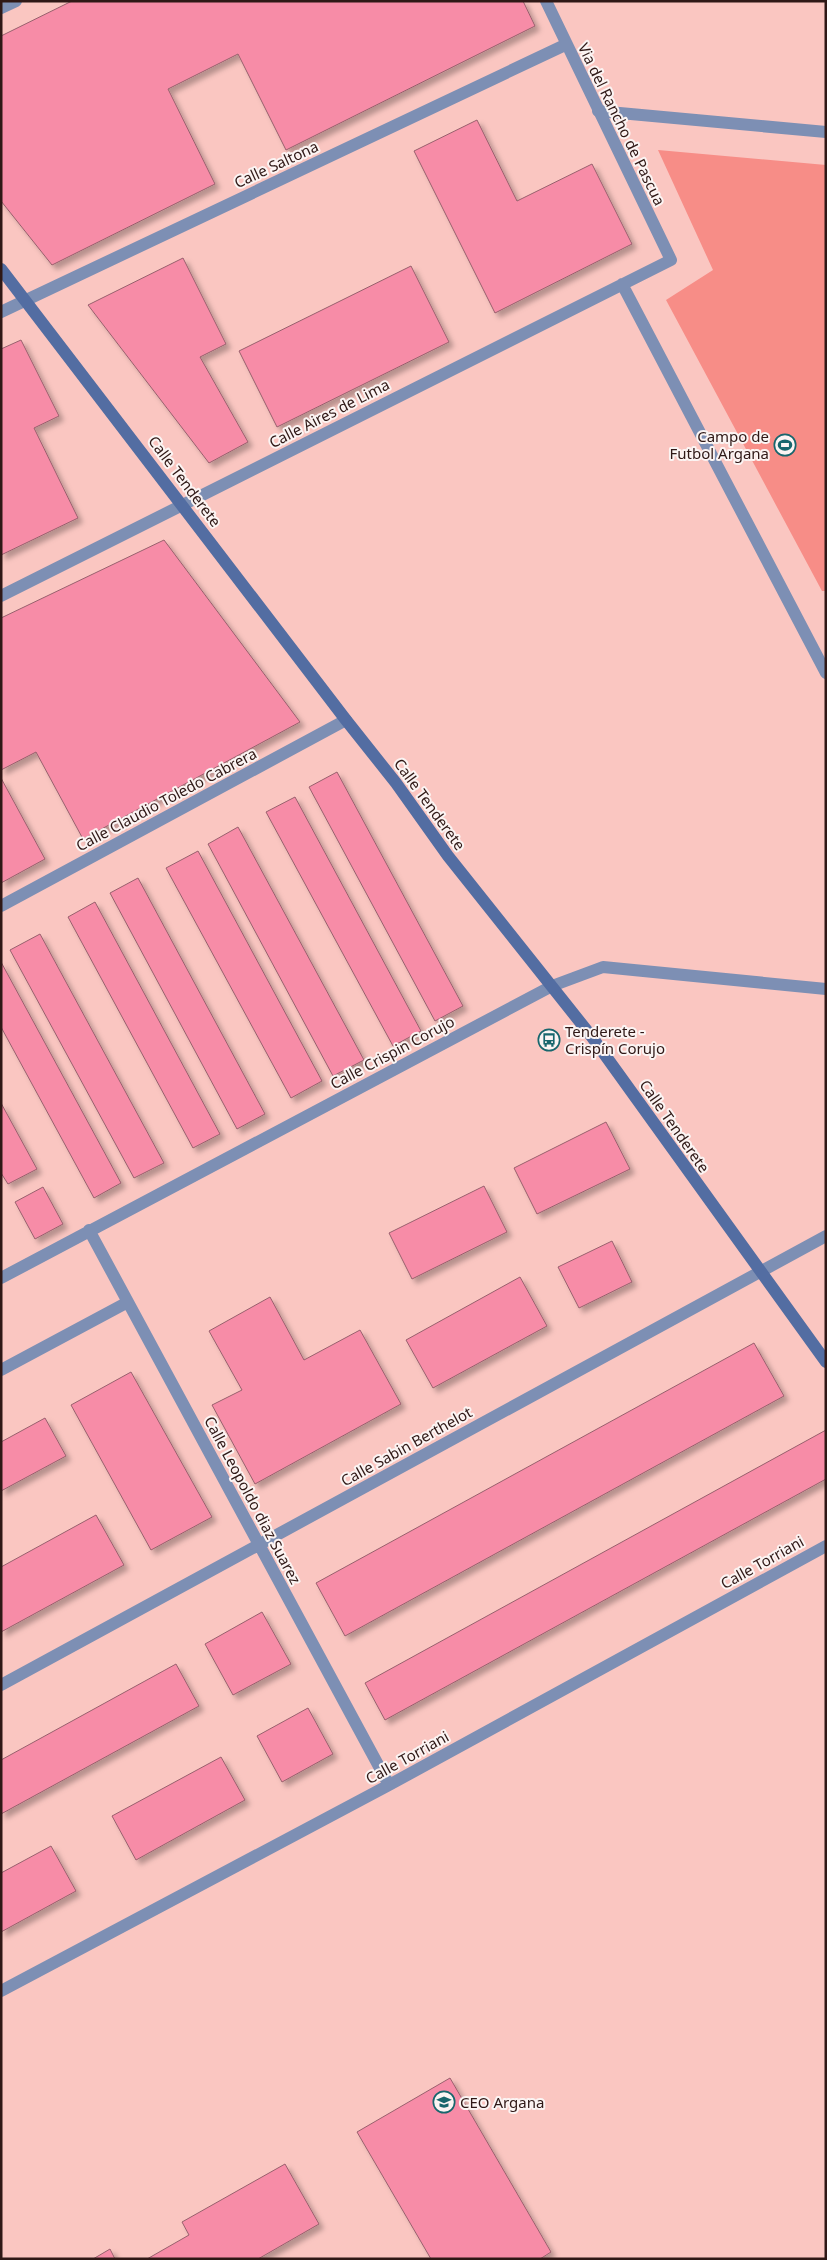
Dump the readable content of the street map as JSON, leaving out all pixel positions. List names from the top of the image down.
{
  "streets": {
    "street": [
      "Via del Rancho de Pascua",
      "Calle Saltona",
      "Calle Aires de Lima",
      "Calle Tenderete",
      "Calle Claudio Toledo Cabrera",
      "Calle Crispin Corujo",
      "Calle Sabin Berthelot",
      "Calle Leopoldo diaz Suarez",
      "Calle Torriani"
    ]
  },
  "crossings": [
    ["Via del Rancho de Pascua", "Calle Saltona"],
    ["Via del Rancho de Pascua", "Calle Aires de Lima"],
    ["Calle Saltona", "Calle Tenderete"],
    ["Calle Aires de Lima", "Calle Tenderete"],
    ["Calle Tenderete", "Calle Claudio Toledo Cabrera"],
    ["Calle Tenderete", "Calle Crispin Corujo"],
    ["Calle Tenderete", "Calle Sabin Berthelot"],
    ["Calle Crispin Corujo", "Calle Leopoldo diaz Suarez"],
    ["Calle Sabin Berthelot", "Calle Leopoldo diaz Suarez"],
    ["Calle Leopoldo diaz Suarez", "Calle Torriani"]
  ],
  "places": {
    "sports": ["Campo de Futbol Argana"],
    "bus stop": ["Tenderete - Crispín Corujo"],
    "school or university": ["CEO Argana"]
  }
}
